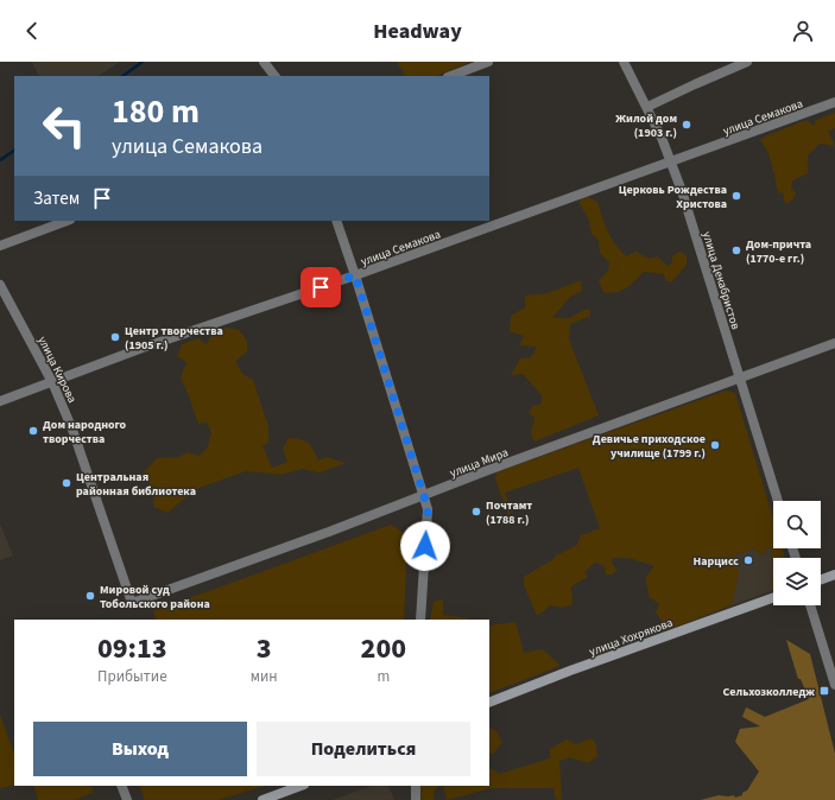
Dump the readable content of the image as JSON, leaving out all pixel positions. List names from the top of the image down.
{
  "streets": {
    "main road": ["улица Хохрякова"],
    "street": [
      "улица Семакова",
      "улица Декабристов",
      "улица Кирова",
      "улица Мира"
    ]
  },
  "crossings": [
    ["улица Семакова", "улица Декабристов"],
    ["улица Семакова", "улица Кирова"],
    ["улица Декабристов", "улица Мира"],
    ["улица Кирова", "улица Мира"]
  ],
  "places": {
    "other": [
      "Жилой дом (1903 г.)",
      "Церковь Рождества Христова",
      "Дом-причта (1770-е гг.)",
      "Центр творчества (1905 г.)",
      "Дом народного творчества",
      "Девичье приходское училище (1799 г.)",
      "Центральная районная библиотека",
      "Почтамт (1788 г.)",
      "Нарцисс",
      "Мировой суд Тобольского района"
    ],
    "transit": ["Сельхозколледж"]
  },
  "page": {
    "header": "Headway",
    "turn": ["180 m", "улица Семакова"],
    "then": "Затем",
    "eta": [
      "09:13",
      "Прибытие",
      "3",
      "мин",
      "200",
      "m"
    ],
    "buttons": ["Выход", "Поделиться"]
  }
}
